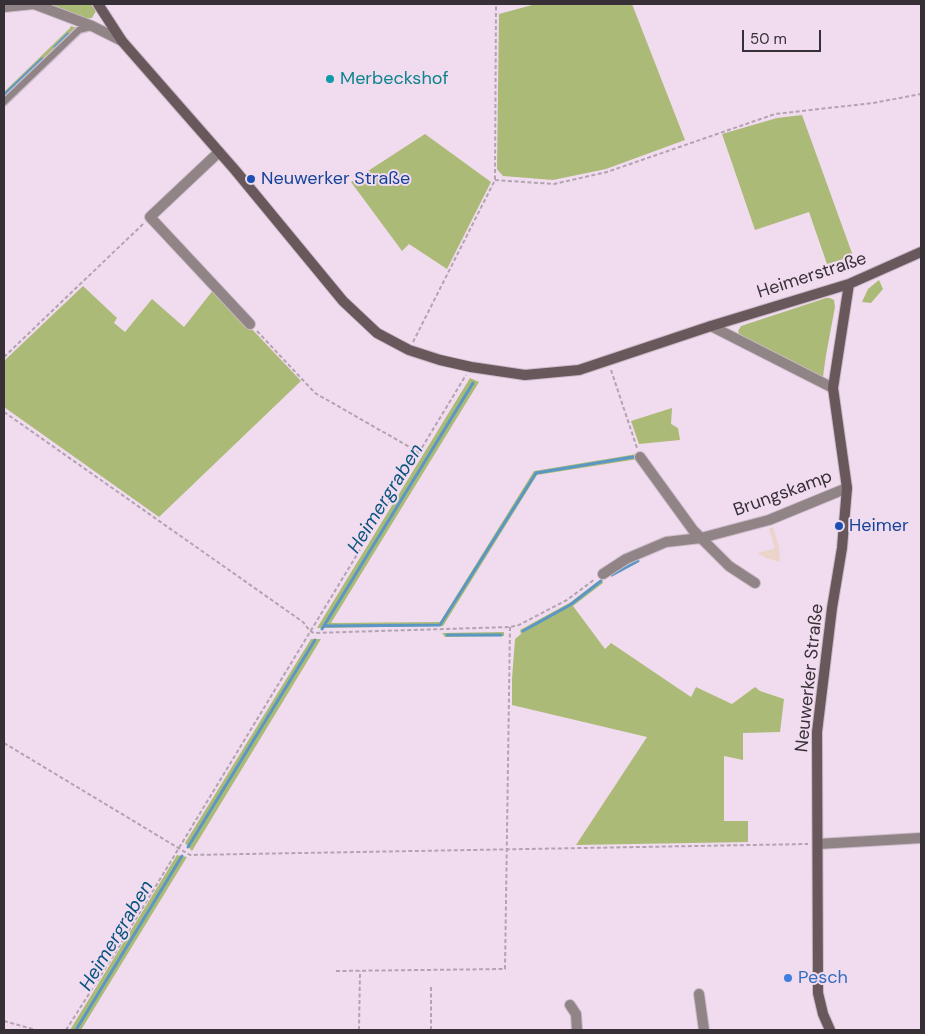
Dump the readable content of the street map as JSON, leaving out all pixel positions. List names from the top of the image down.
{
  "streets": {
    "street": ["Heimerstraße", "Brungskamp", "Neuwerker Straße"]
  },
  "crossings": [
    ["Heimerstraße", "Neuwerker Straße"],
    ["Brungskamp", "Neuwerker Straße"]
  ],
  "water": ["Heimergraben"],
  "places": [
    "Merbeckshof",
    "Neuwerker Straße",
    "Heimer",
    "Pesch"
  ],
  "scale_bar": "50 m"
}
